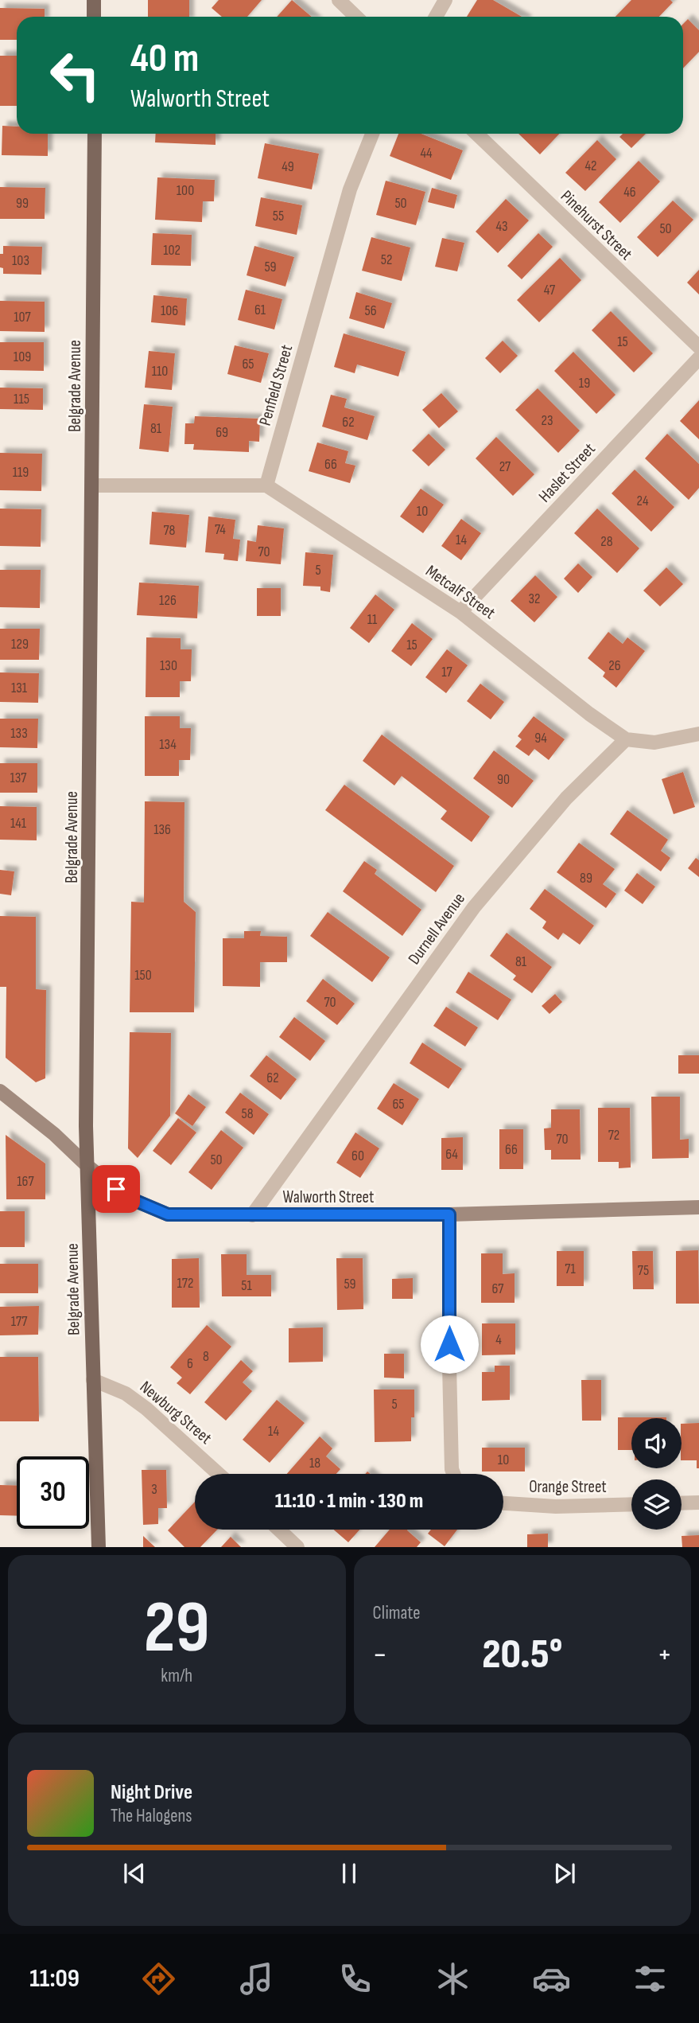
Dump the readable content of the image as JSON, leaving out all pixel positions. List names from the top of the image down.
{
  "streets": {
    "main road": ["Belgrade Avenue"],
    "street": [
      "Pinehurst Street",
      "Penfield Street",
      "Haslet Street",
      "Metcalf Street",
      "Durnell Avenue",
      "Walworth Street",
      "Newburg Street",
      "Orange Street"
    ]
  },
  "crossings": [
    ["Penfield Street", "Metcalf Street"],
    ["Belgrade Avenue", "Walworth Street"],
    ["Belgrade Avenue", "Newburg Street"],
    ["Haslet Street", "Metcalf Street"],
    ["Metcalf Street", "Durnell Avenue"],
    ["Durnell Avenue", "Walworth Street"]
  ],
  "house_numbers": [
    "44",
    "42",
    "49",
    "100",
    "46",
    "99",
    "50",
    "55",
    "43",
    "50",
    "102",
    "52",
    "103",
    "59",
    "47",
    "61",
    "106",
    "56",
    "107",
    "15",
    "109",
    "65",
    "110",
    "19",
    "115",
    "23",
    "62",
    "81",
    "69",
    "66",
    "27",
    "119",
    "24",
    "10",
    "74",
    "78",
    "14",
    "28",
    "70",
    "5",
    "32",
    "126",
    "11",
    "129",
    "15",
    "130",
    "26",
    "17",
    "131",
    "133",
    "94",
    "134",
    "137",
    "90",
    "141",
    "136",
    "89",
    "81",
    "150",
    "70",
    "62",
    "65",
    "58",
    "72",
    "70",
    "66",
    "64",
    "60",
    "50",
    "167",
    "71",
    "75",
    "172",
    "59",
    "51",
    "67",
    "177",
    "4",
    "8",
    "6",
    "5",
    "14",
    "10",
    "18",
    "3"
  ],
  "page": {
    "turn": ["40 m", "Walworth Street"],
    "limit": "30",
    "trip": "11:10 · 1 min · 130 m",
    "tile": [
      ["29", "km/h"],
      "Climate"
    ],
    "heat": ["−", "20.5°", "+"],
    "song": ["Night Drive", "The Halogens"],
    "tabs": "11:09"
  }
}
